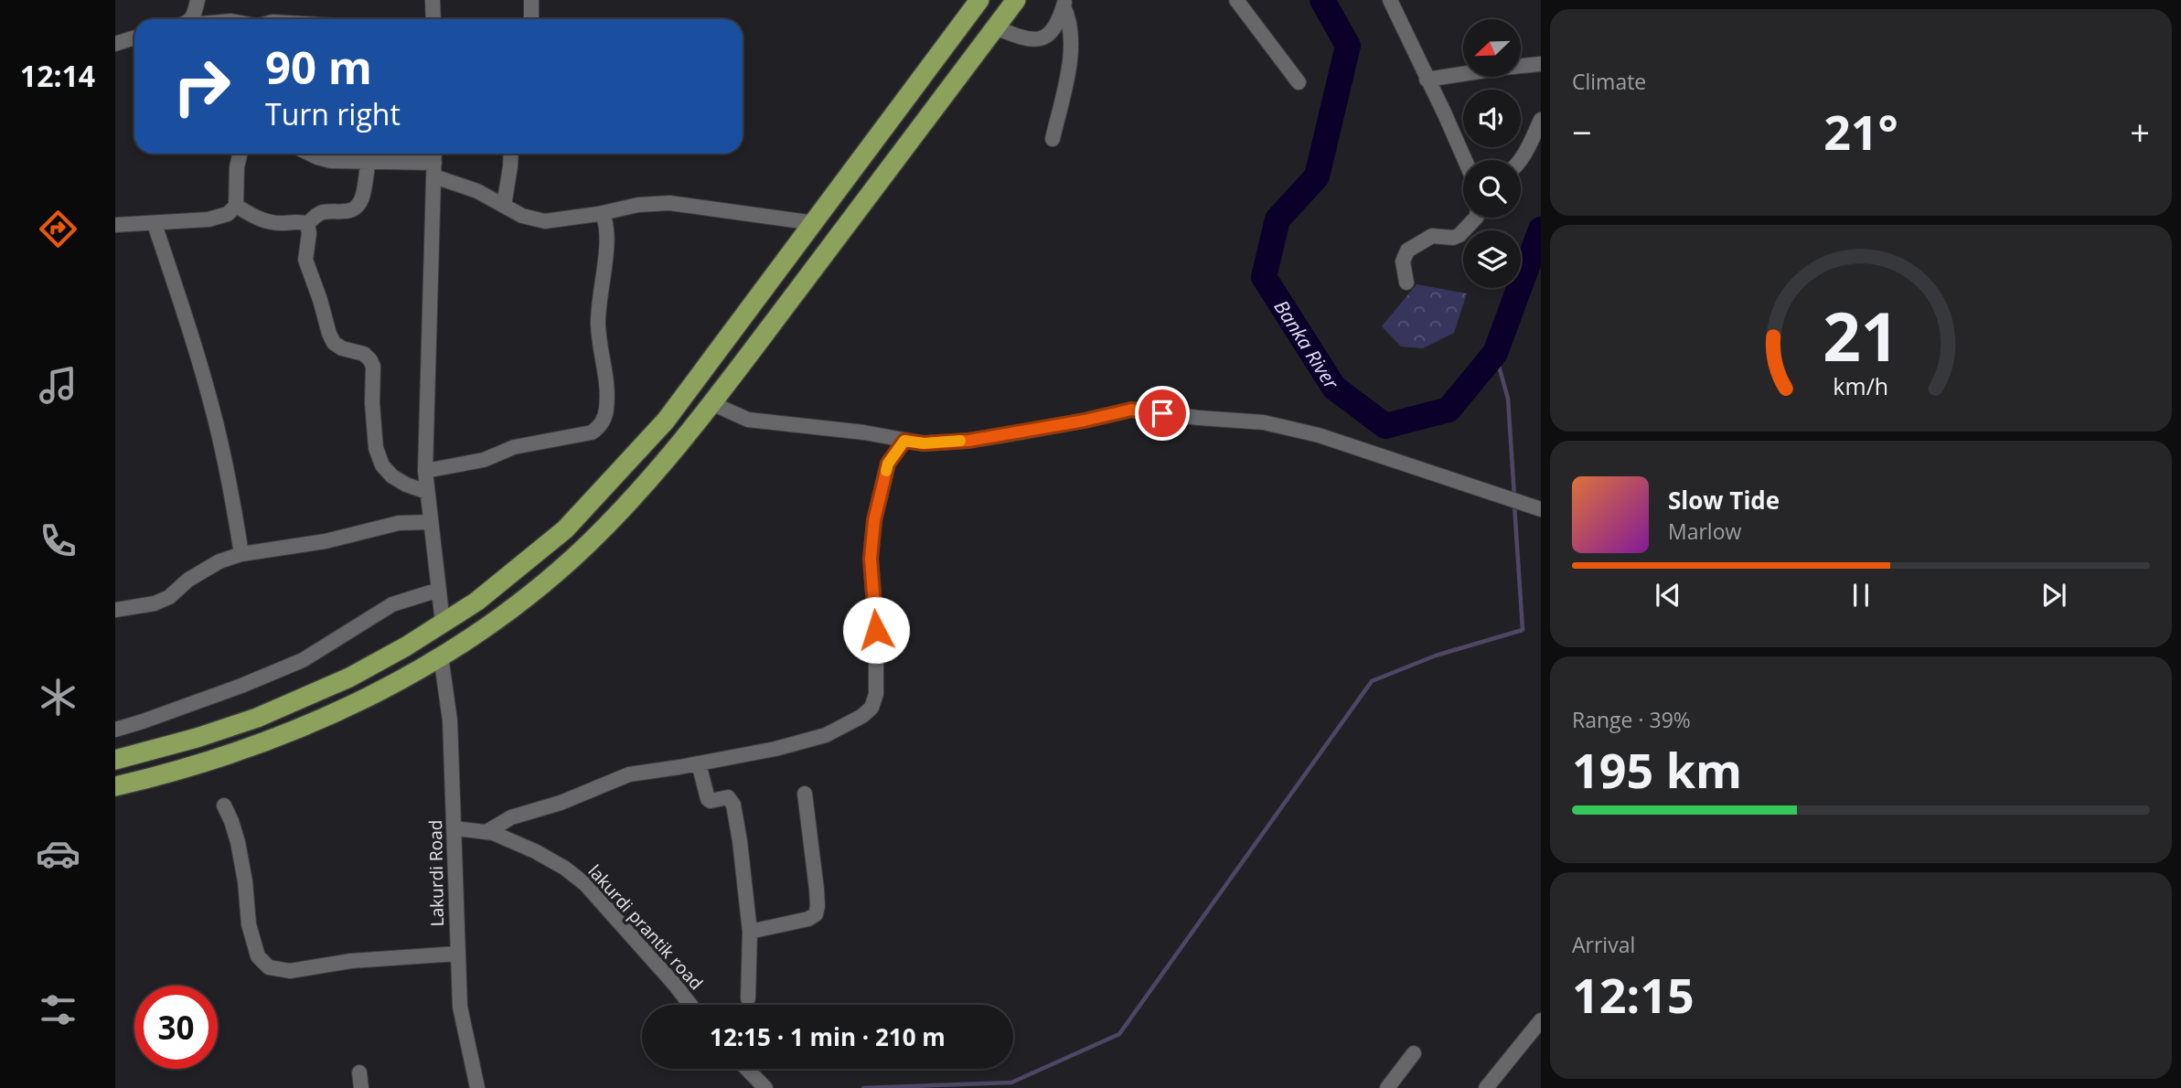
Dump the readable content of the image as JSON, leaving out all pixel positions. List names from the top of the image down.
{
  "streets": {
    "street": ["Lakurdi Road", "lakurdi prantik road"]
  },
  "crossings": [
    ["Lakurdi Road", "lakurdi prantik road"]
  ],
  "water": ["Banka River"],
  "north": "bottom left",
  "page": {
    "tabs": "12:14",
    "tile": [
      "Climate",
      ["Range · 39%", "195 km"],
      ["Arrival", "12:15"]
    ],
    "turn": ["90 m", "Turn right"],
    "heat": ["−", "21°", "+"],
    "song": ["Slow Tide", "Marlow"],
    "limit": "30",
    "trip": "12:15 · 1 min · 210 m",
    "gauge": ["21", "km/h"]
  }
}
